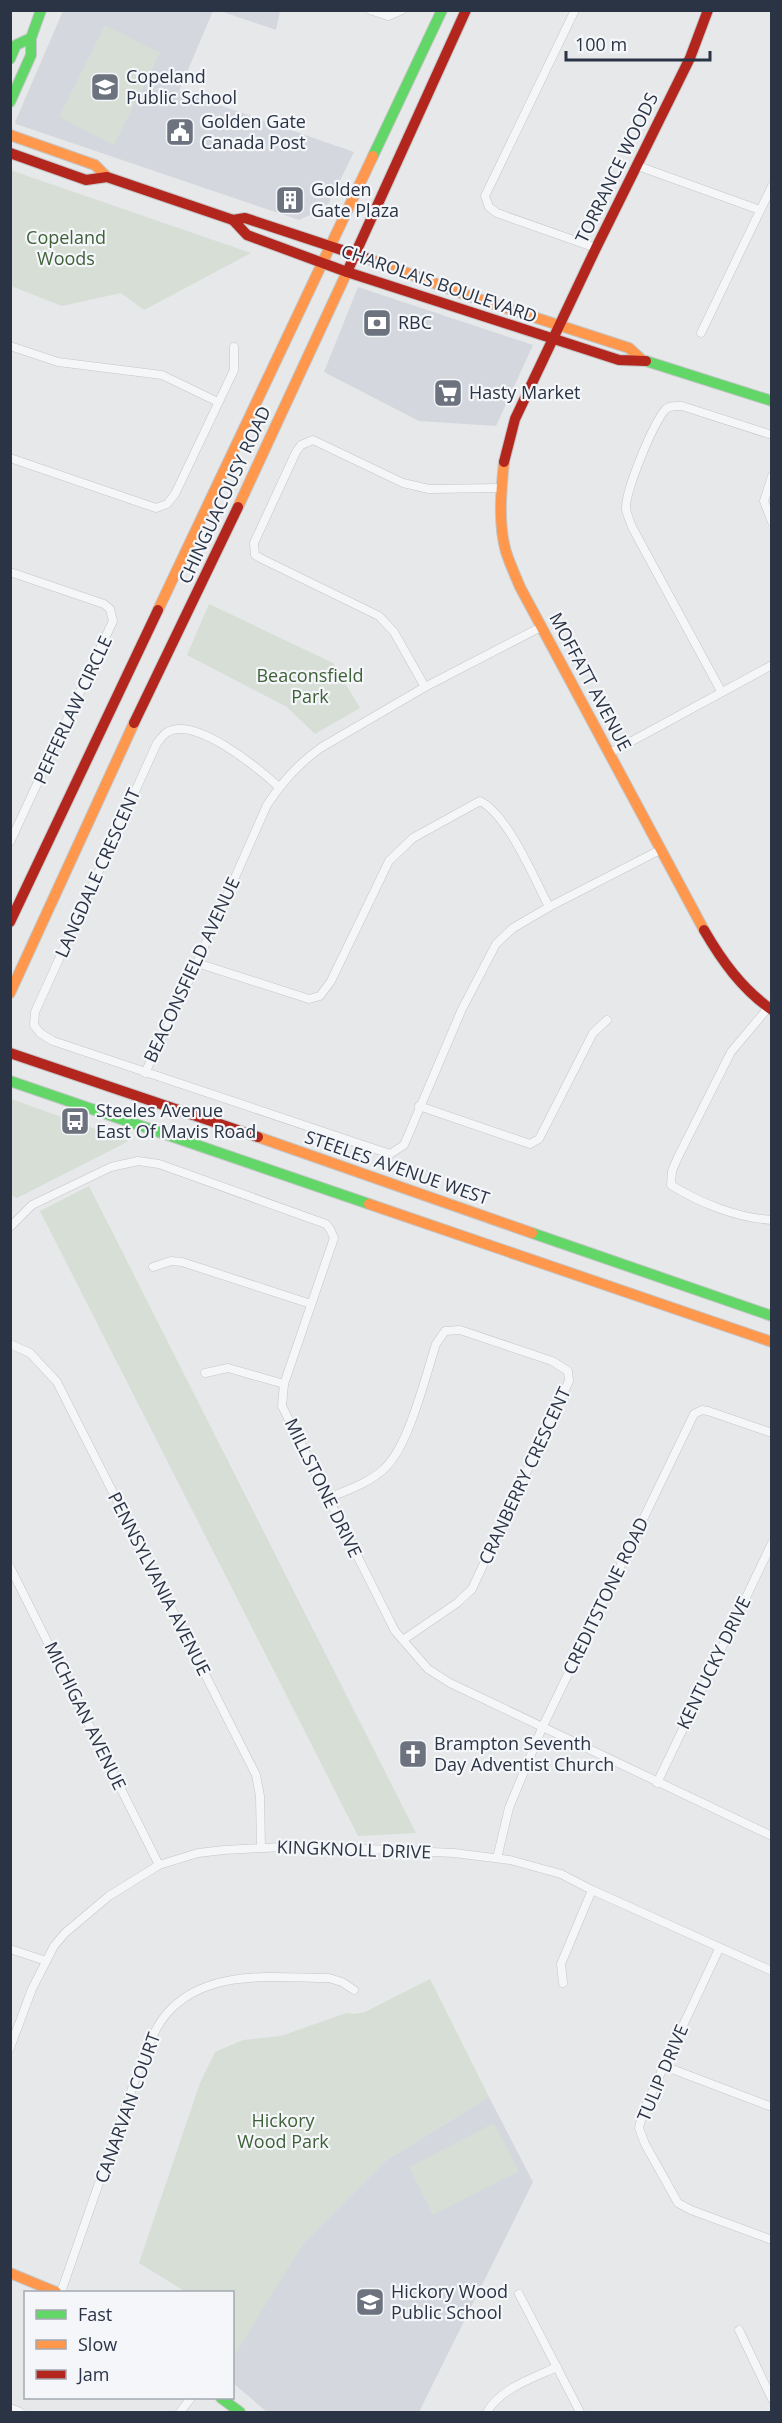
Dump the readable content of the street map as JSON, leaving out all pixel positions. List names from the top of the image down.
{
  "streets": {
    "main road": [
      "TORRANCE WOODS",
      "CHAROLAIS BOULEVARD",
      "CHINGUACOUSY ROAD",
      "MOFFATT AVENUE",
      "STEELES AVENUE WEST"
    ],
    "street": [
      "PEFFERLAW CIRCLE",
      "LANGDALE CRESCENT",
      "BEACONSFIELD AVENUE",
      "CRANBERRY CRESCENT",
      "MILLSTONE DRIVE",
      "PENNSYLVANIA AVENUE",
      "CREDITSTONE ROAD",
      "KENTUCKY DRIVE",
      "MICHIGAN AVENUE",
      "KINGKNOLL DRIVE",
      "TULIP DRIVE",
      "CANARVAN COURT"
    ]
  },
  "crossings": [
    ["TORRANCE WOODS", "CHAROLAIS BOULEVARD"],
    ["TORRANCE WOODS", "MOFFATT AVENUE"],
    ["CHAROLAIS BOULEVARD", "CHINGUACOUSY ROAD"],
    ["CHAROLAIS BOULEVARD", "MOFFATT AVENUE"],
    ["MOFFATT AVENUE", "BEACONSFIELD AVENUE"],
    ["LANGDALE CRESCENT", "BEACONSFIELD AVENUE"],
    ["CRANBERRY CRESCENT", "MILLSTONE DRIVE"],
    ["MILLSTONE DRIVE", "CREDITSTONE ROAD"],
    ["MILLSTONE DRIVE", "KENTUCKY DRIVE"],
    ["PENNSYLVANIA AVENUE", "KINGKNOLL DRIVE"],
    ["CREDITSTONE ROAD", "KINGKNOLL DRIVE"],
    ["MICHIGAN AVENUE", "KINGKNOLL DRIVE"],
    ["KINGKNOLL DRIVE", "TULIP DRIVE"]
  ],
  "parks": ["Copeland Woods", "Beaconsfield Park", "Hickory Wood Park"],
  "places": {
    "school or university": ["Copeland Public School", "Hickory Wood Public School"],
    "public building": ["Golden Gate Canada Post"],
    "building": ["Golden Gate Plaza"],
    "bank": ["RBC"],
    "supermarket": ["Hasty Market"],
    "bus stop": ["Steeles Avenue East Of Mavis Road"],
    "church": ["Brampton Seventh Day Adventist Church"]
  },
  "legend": ["Fast", "Slow", "Jam"],
  "scale_bar": "100 m"
}
